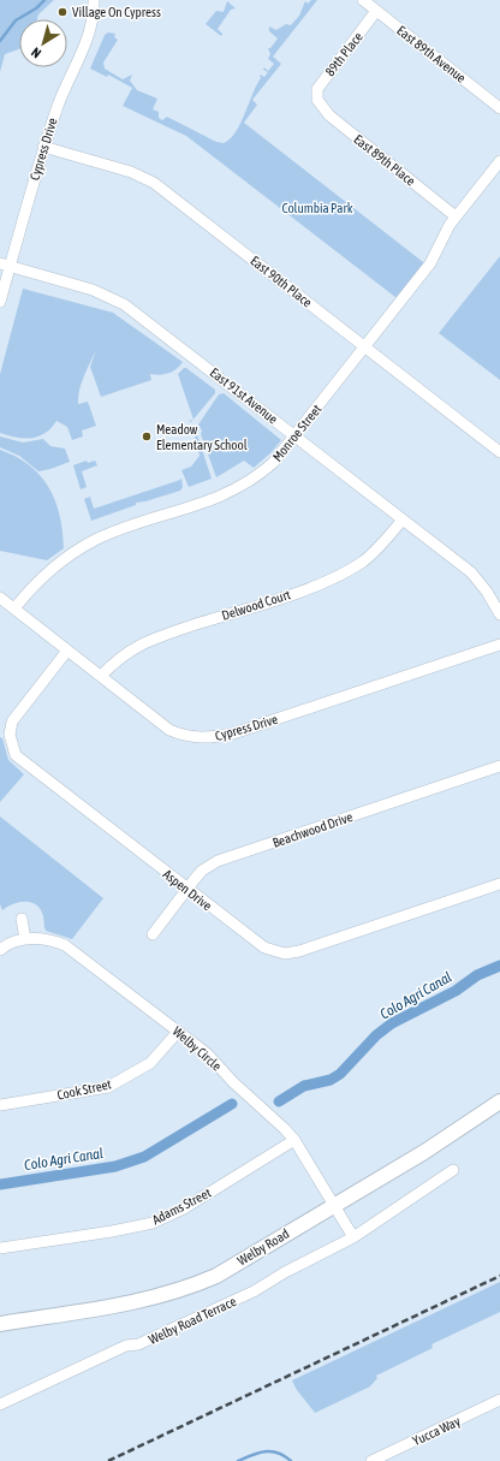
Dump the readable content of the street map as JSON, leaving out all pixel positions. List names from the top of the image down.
{
  "streets": {
    "street": [
      "89th Place",
      "East 89th Avenue",
      "Cypress Drive",
      "East 89th Place",
      "East 90th Place",
      "East 91st Avenue",
      "Monroe Street",
      "Delwood Court",
      "Beachwood Drive",
      "Aspen Drive",
      "Welby Circle",
      "Cook Street",
      "Adams Street",
      "Welby Road",
      "Welby Road Terrace",
      "Yucca Way"
    ]
  },
  "crossings": [
    ["89th Place", "East 89th Avenue"],
    ["89th Place", "East 89th Place"],
    ["Cypress Drive", "East 90th Place"],
    ["Cypress Drive", "East 91st Avenue"],
    ["Cypress Drive", "Monroe Street"],
    ["Cypress Drive", "Delwood Court"],
    ["Cypress Drive", "Aspen Drive"],
    ["East 89th Place", "Monroe Street"],
    ["East 90th Place", "Monroe Street"],
    ["East 91st Avenue", "Monroe Street"],
    ["East 91st Avenue", "Delwood Court"],
    ["Beachwood Drive", "Aspen Drive"],
    ["Welby Circle", "Cook Street"],
    ["Welby Circle", "Adams Street"],
    ["Welby Circle", "Welby Road"]
  ],
  "water": ["Colo Agri Canal"],
  "parks": ["Columbia Park"],
  "places": ["Village On Cypress", "Meadow Elementary School"],
  "north": "bottom left"
}
